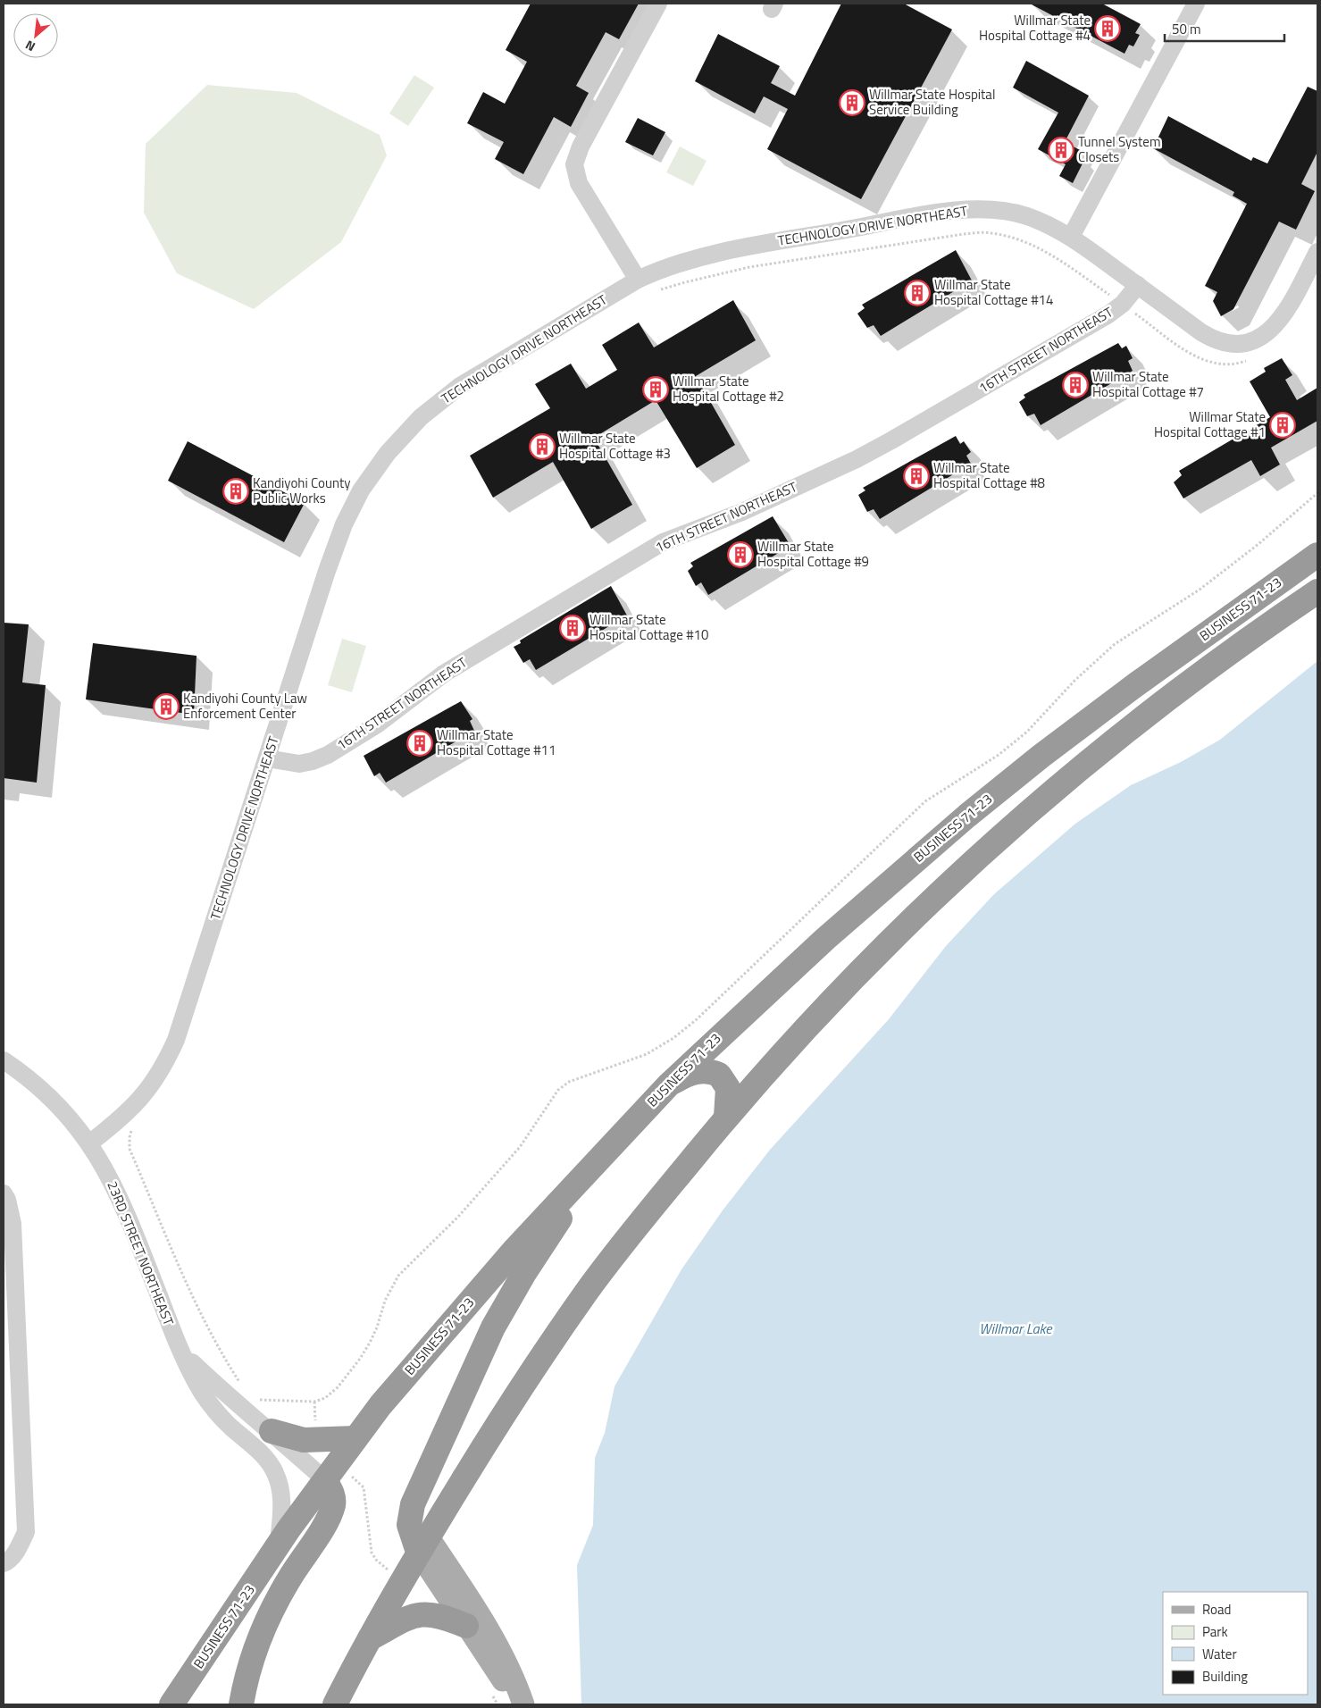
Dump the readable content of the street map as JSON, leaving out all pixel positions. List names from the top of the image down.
{
  "streets": {
    "highway": ["BUSINESS 71-23"],
    "street": ["TECHNOLOGY DRIVE NORTHEAST", "16TH STREET NORTHEAST", "23RD STREET NORTHEAST"]
  },
  "crossings": [
    ["TECHNOLOGY DRIVE NORTHEAST", "16TH STREET NORTHEAST"],
    ["TECHNOLOGY DRIVE NORTHEAST", "23RD STREET NORTHEAST"],
    ["BUSINESS 71-23", "23RD STREET NORTHEAST"]
  ],
  "water": ["Willmar Lake"],
  "places": {
    "building": [
      "Willmar State Hospital Cottage #4",
      "Willmar State Hospital Service Building",
      "Tunnel System Closets",
      "Willmar State Hospital Cottage #14",
      "Willmar State Hospital Cottage #7",
      "Willmar State Hospital Cottage #2",
      "Willmar State Hospital Cottage #1",
      "Willmar State Hospital Cottage #3",
      "Willmar State Hospital Cottage #8",
      "Kandiyohi County Public Works",
      "Willmar State Hospital Cottage #9",
      "Willmar State Hospital Cottage #10",
      "Kandiyohi County Law Enforcement Center",
      "Willmar State Hospital Cottage #11"
    ]
  },
  "legend": [
    "Road",
    "Park",
    "Water",
    "Building"
  ],
  "scale_bar": "50 m",
  "north": "bottom left"
}
